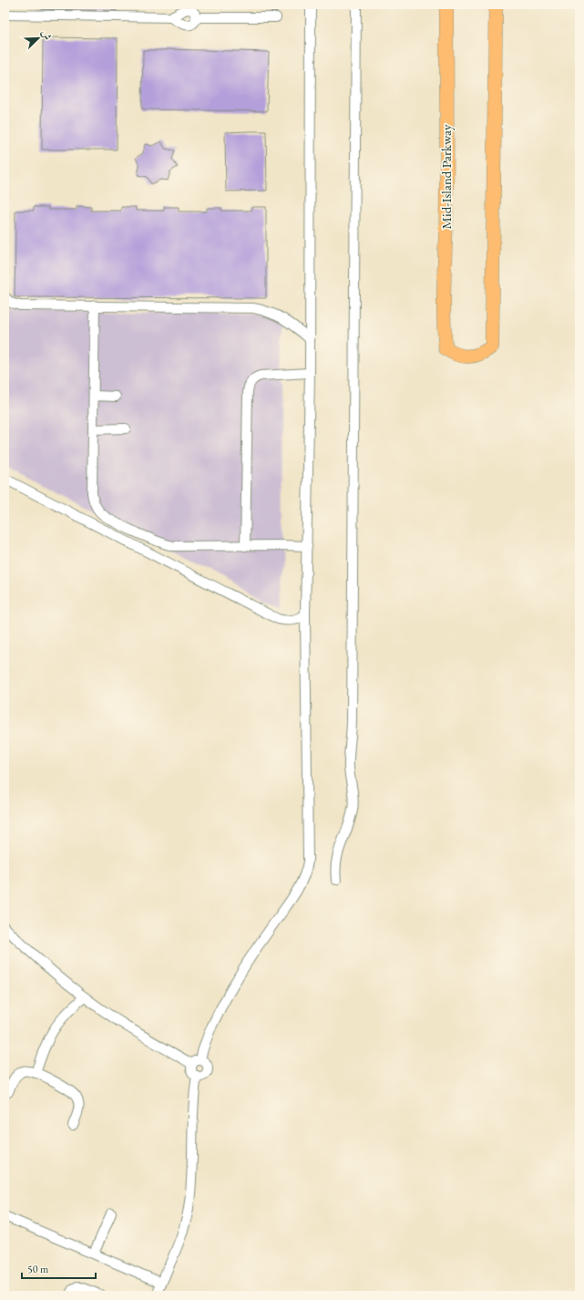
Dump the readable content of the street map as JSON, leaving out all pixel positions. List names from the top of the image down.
{
  "streets": {
    "highway": ["Mid-Island Parkway"]
  },
  "scale_bar": "50 m",
  "north": "top right"
}
